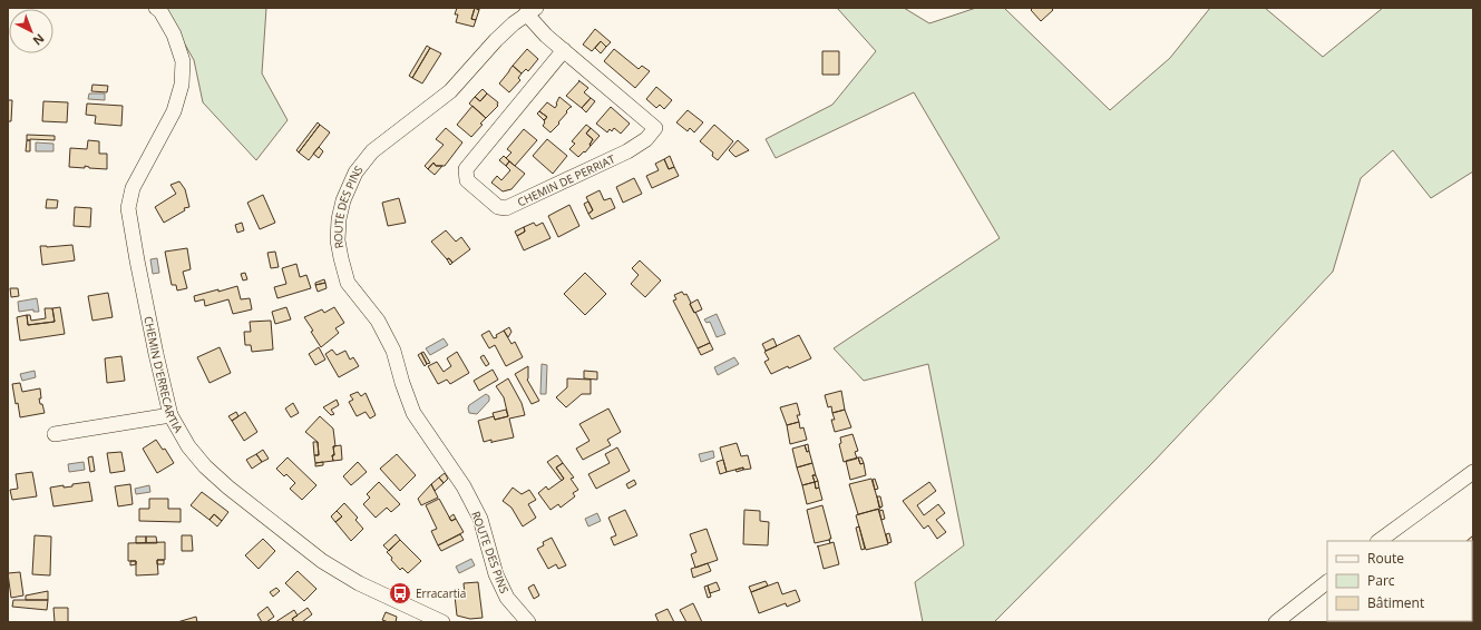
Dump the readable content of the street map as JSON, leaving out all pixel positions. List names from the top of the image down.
{
  "streets": {
    "street": ["CHEMIN DE PERRIAT", "ROUTE DES PINS", "CHEMIN D'ERRECARTIA"]
  },
  "crossings": [
    ["CHEMIN DE PERRIAT", "ROUTE DES PINS"]
  ],
  "places": {
    "bus stop": ["Erracartia"]
  },
  "legend": ["Route", "Parc", "Bâtiment"],
  "north": "bottom right"
}
